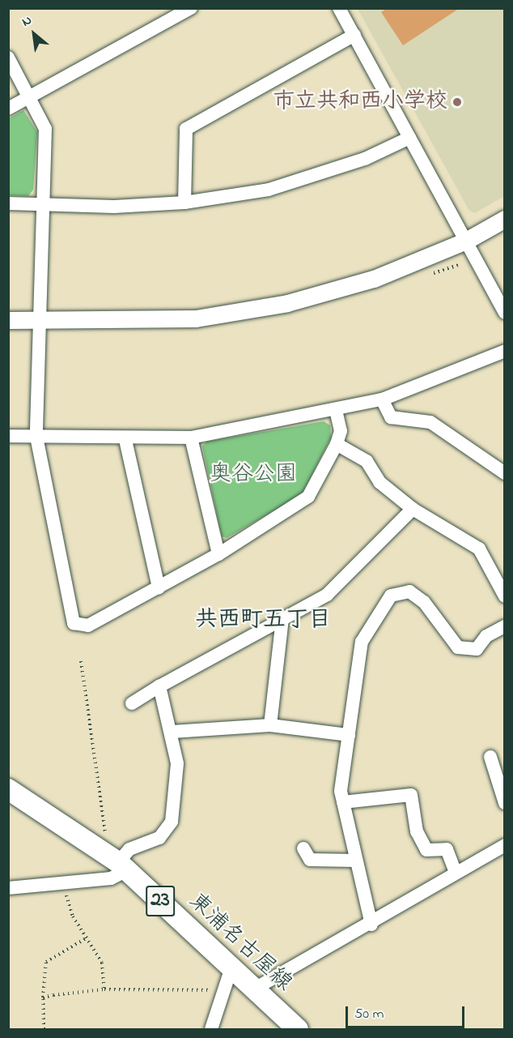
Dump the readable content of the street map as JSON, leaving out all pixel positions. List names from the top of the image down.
{
  "streets": {
    "main road": ["23", "東浦名古屋線"]
  },
  "districts": ["共西町五丁目"],
  "parks": ["奥谷公園"],
  "places": ["市立共和西小学校"],
  "scale_bar": "50 m",
  "north": "top left"
}
